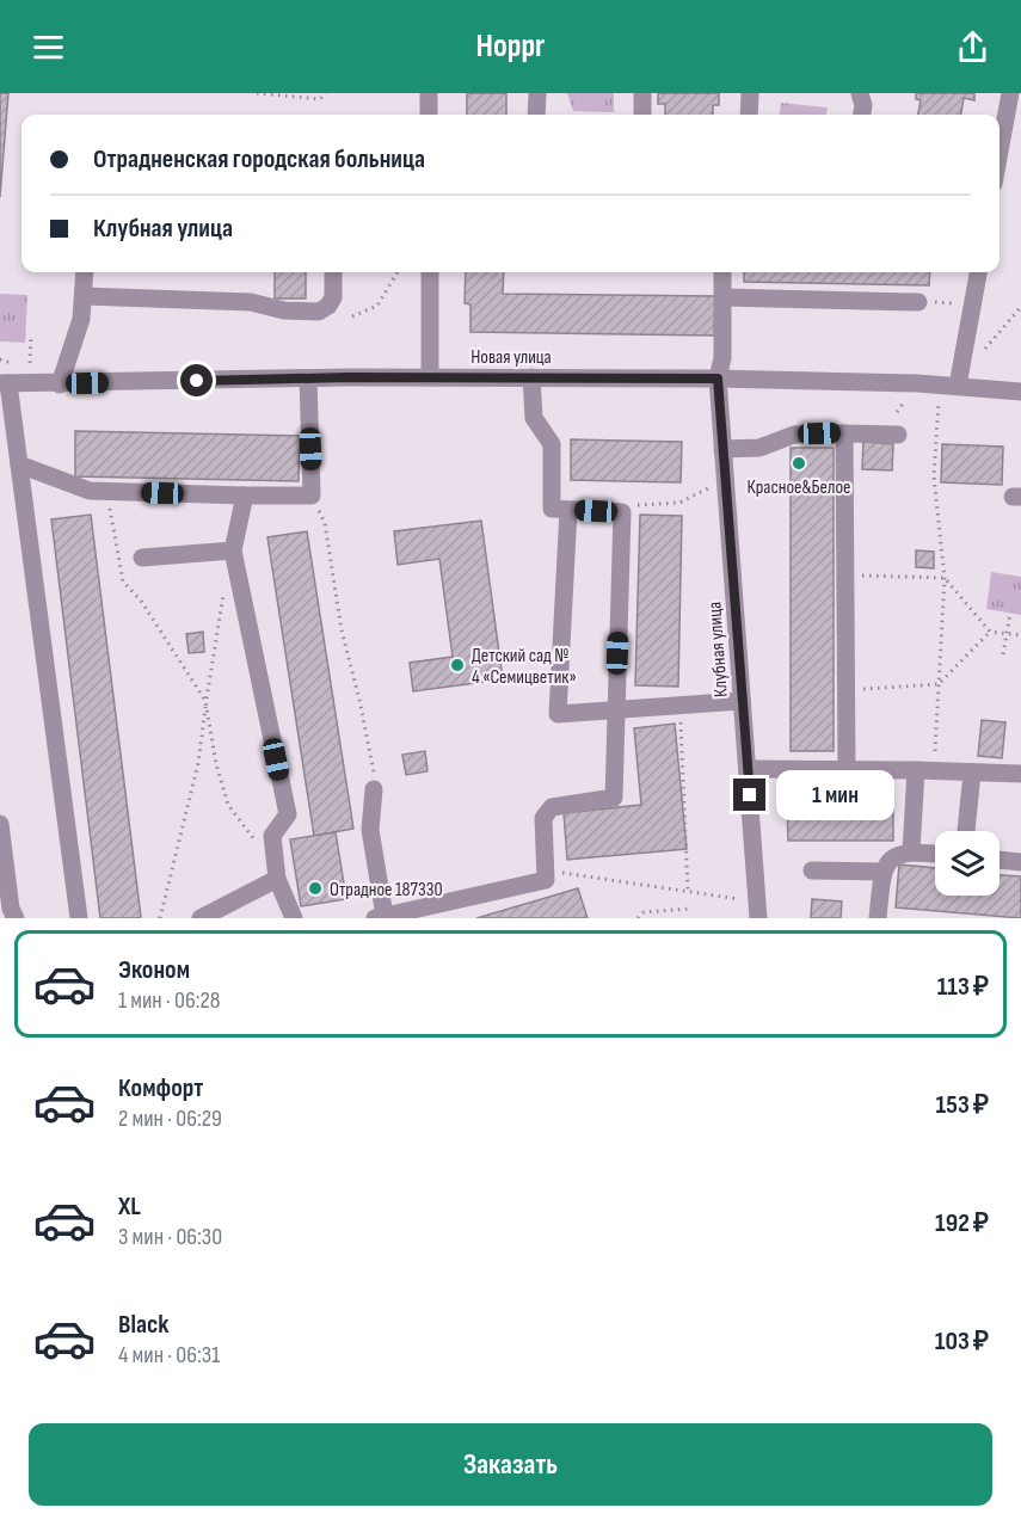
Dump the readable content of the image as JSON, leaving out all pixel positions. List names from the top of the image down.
{
  "streets": {
    "street": ["Новая улица", "Клубная улица"]
  },
  "crossings": [
    ["Новая улица", "Клубная улица"]
  ],
  "places": ["Красное&Белое", "Детский сад № 4 «Семицветик»", "Отрадное 187330"],
  "page": {
    "header": "Hoppr",
    "banner": ["Отрадненская городская больница", "Клубная улица"],
    "bubble": "1 мин",
    "list": [
      {
        "name": "Эконом",
        "note": "1 мин · 06:28",
        "value": "113 ₽"
      },
      {
        "name": "Комфорт",
        "note": "2 мин · 06:29",
        "value": "153 ₽"
      },
      {
        "name": "XL",
        "note": "3 мин · 06:30",
        "value": "192 ₽"
      },
      {
        "name": "Black",
        "note": "4 мин · 06:31",
        "value": "103 ₽"
      }
    ],
    "buttons": "Заказать"
  }
}
